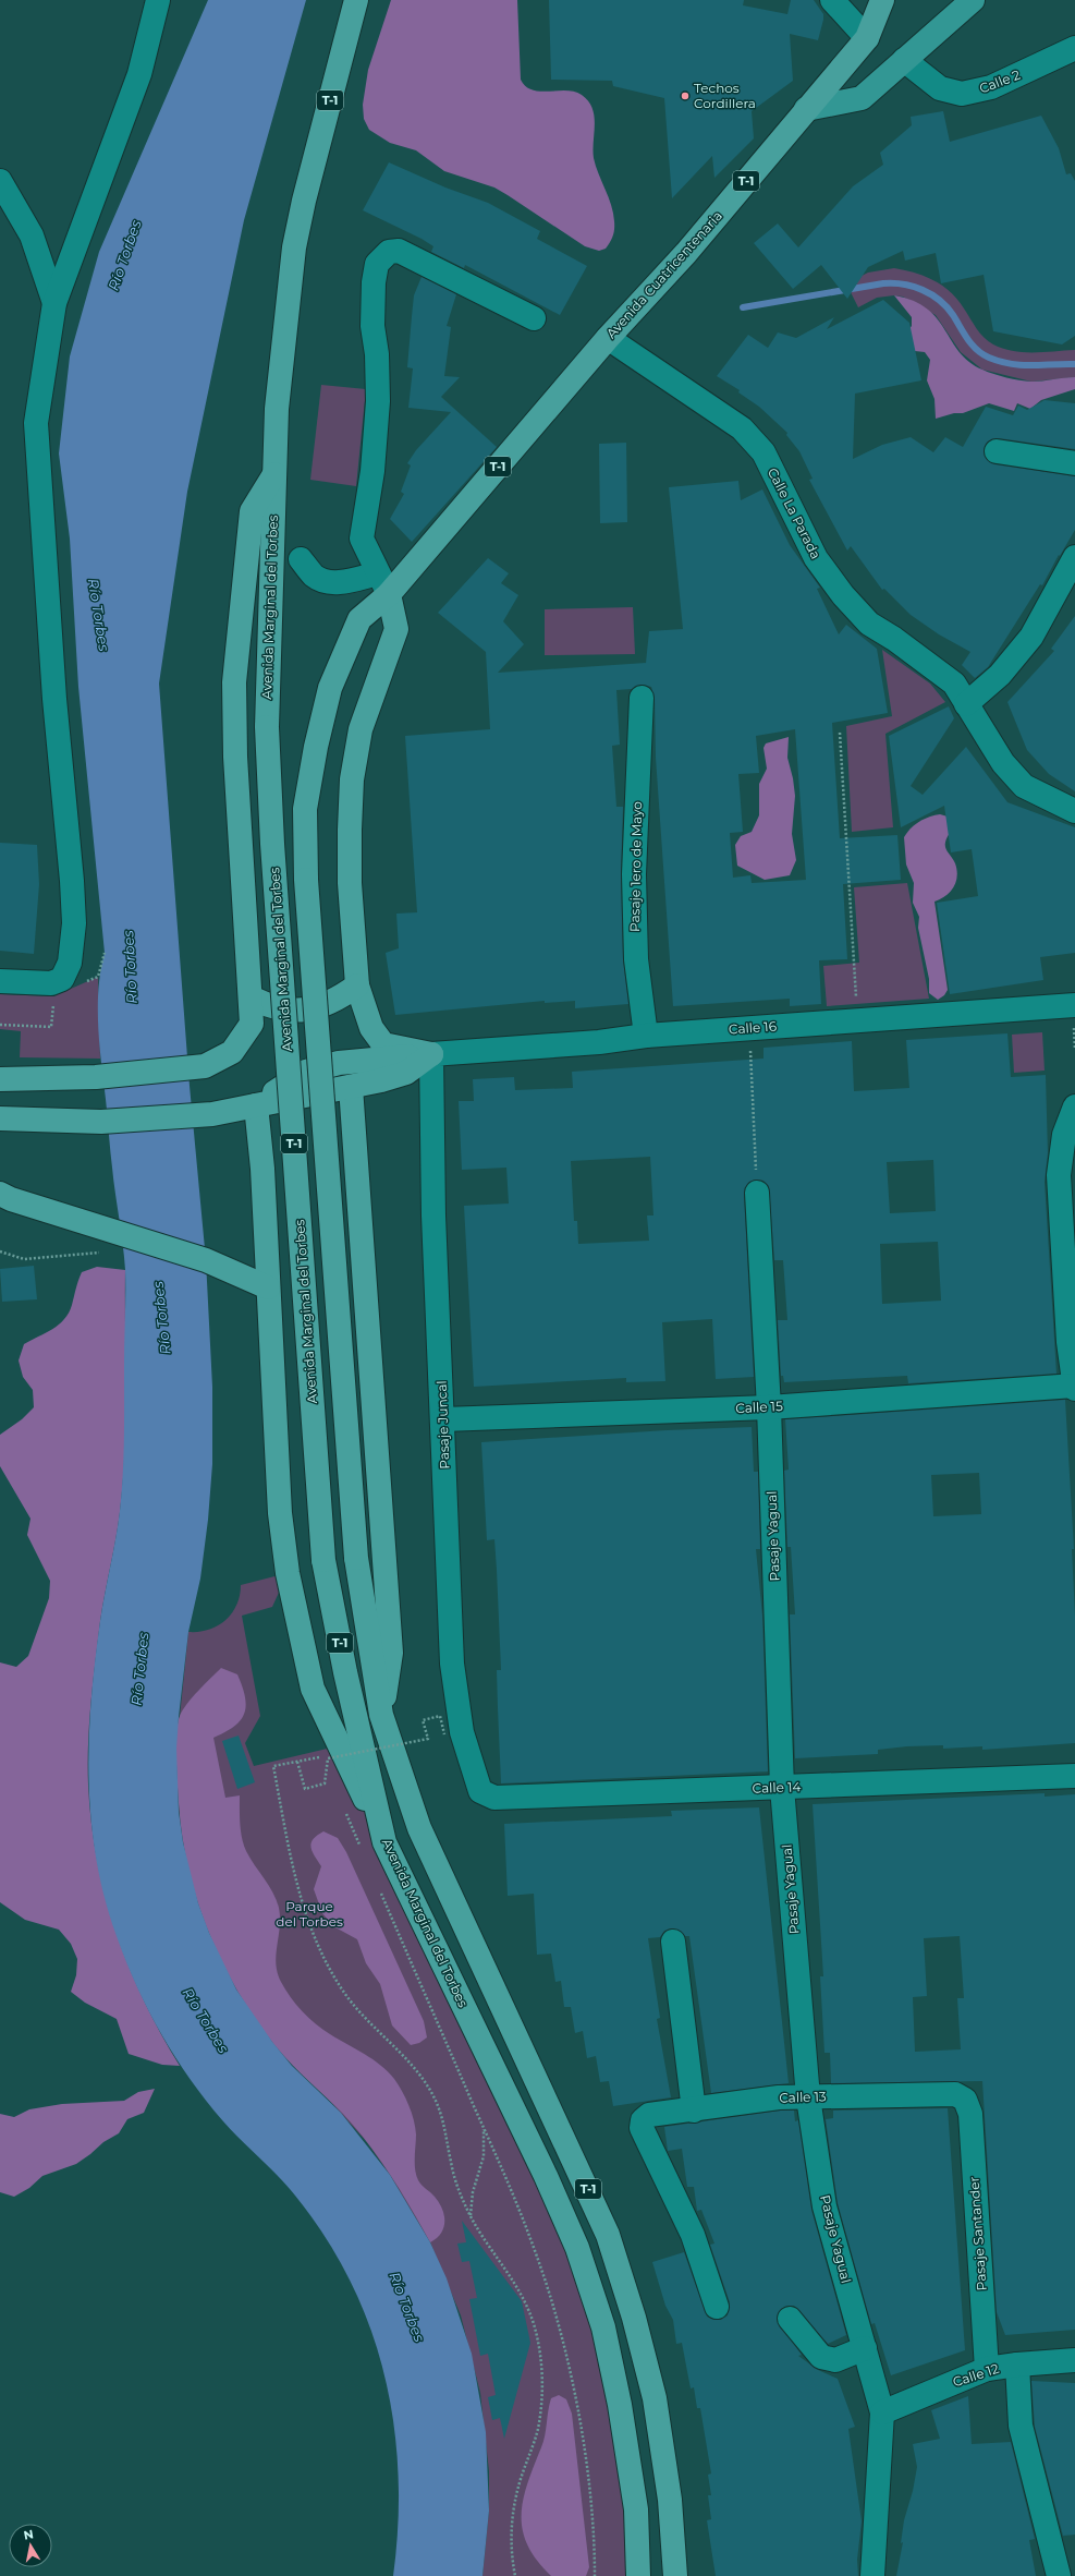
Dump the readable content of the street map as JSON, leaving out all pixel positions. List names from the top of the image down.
{
  "streets": {
    "highway": ["T-1", "Avenida Cuatricentenaria", "Avenida Marginal del Torbes"],
    "street": [
      "Calle 2",
      "Calle La Parada",
      "Pasaje 1ero de Mayo",
      "Calle 16",
      "Calle 15",
      "Pasaje Juncal",
      "Pasaje Yagual",
      "Calle 14",
      "Calle 13",
      "Pasaje Santander",
      "Calle 12"
    ]
  },
  "crossings": [
    ["T-1", "Avenida Cuatricentenaria"],
    ["Avenida Cuatricentenaria", "Calle La Parada"],
    ["Pasaje 1ero de Mayo", "Calle 16"],
    ["Calle 16", "Pasaje Juncal"],
    ["Calle 15", "Pasaje Juncal"],
    ["Calle 15", "Pasaje Yagual"],
    ["Pasaje Juncal", "Calle 14"],
    ["Pasaje Yagual", "Calle 14"],
    ["Pasaje Yagual", "Calle 13"],
    ["Pasaje Yagual", "Calle 12"],
    ["Calle 13", "Pasaje Santander"],
    ["Pasaje Santander", "Calle 12"]
  ],
  "water": ["Río Torbes"],
  "parks": ["Parque del Torbes"],
  "places": ["Techos Cordillera"],
  "north": "top"
}
